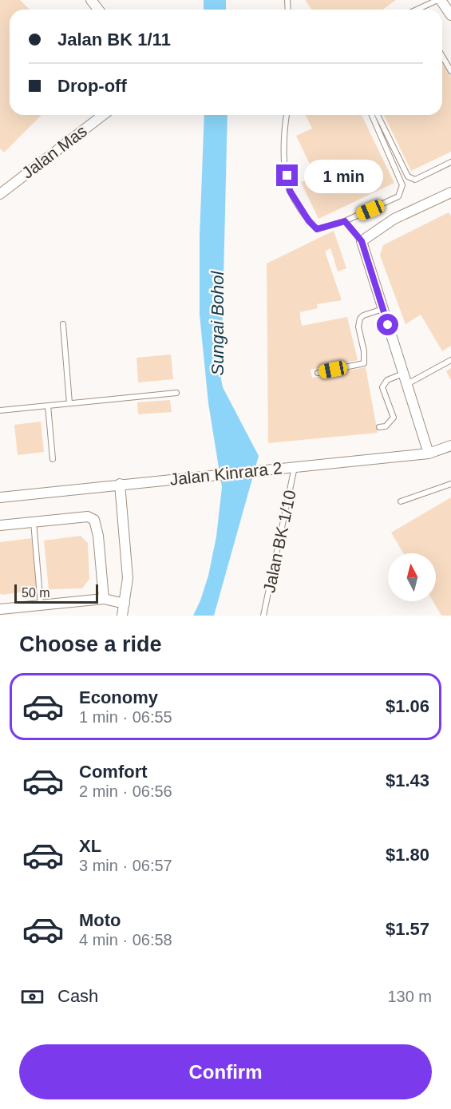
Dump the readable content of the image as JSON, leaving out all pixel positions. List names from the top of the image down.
{
  "streets": {
    "street": ["Jalan Mas", "Jalan Kinrara 2"],
    "lane": ["Jalan BK 1/10"]
  },
  "crossings": [
    ["Jalan Kinrara 2", "Jalan BK 1/10"]
  ],
  "water": ["Sungai Bohol"],
  "scale_bar": "50 m",
  "north": "top",
  "page": {
    "banner": ["Jalan BK 1/11", "Drop-off"],
    "bubble": "1 min",
    "scale": "50 m",
    "heading": "Choose a ride",
    "list": [
      {
        "name": "Economy",
        "note": "1 min · 06:55",
        "value": "$1.06"
      },
      {
        "name": "Comfort",
        "note": "2 min · 06:56",
        "value": "$1.43"
      },
      {
        "name": "XL",
        "note": "3 min · 06:57",
        "value": "$1.80"
      },
      {
        "name": "Moto",
        "note": "4 min · 06:58",
        "value": "$1.57"
      }
    ],
    "pay": ["Cash", "130 m"],
    "buttons": "Confirm"
  }
}
